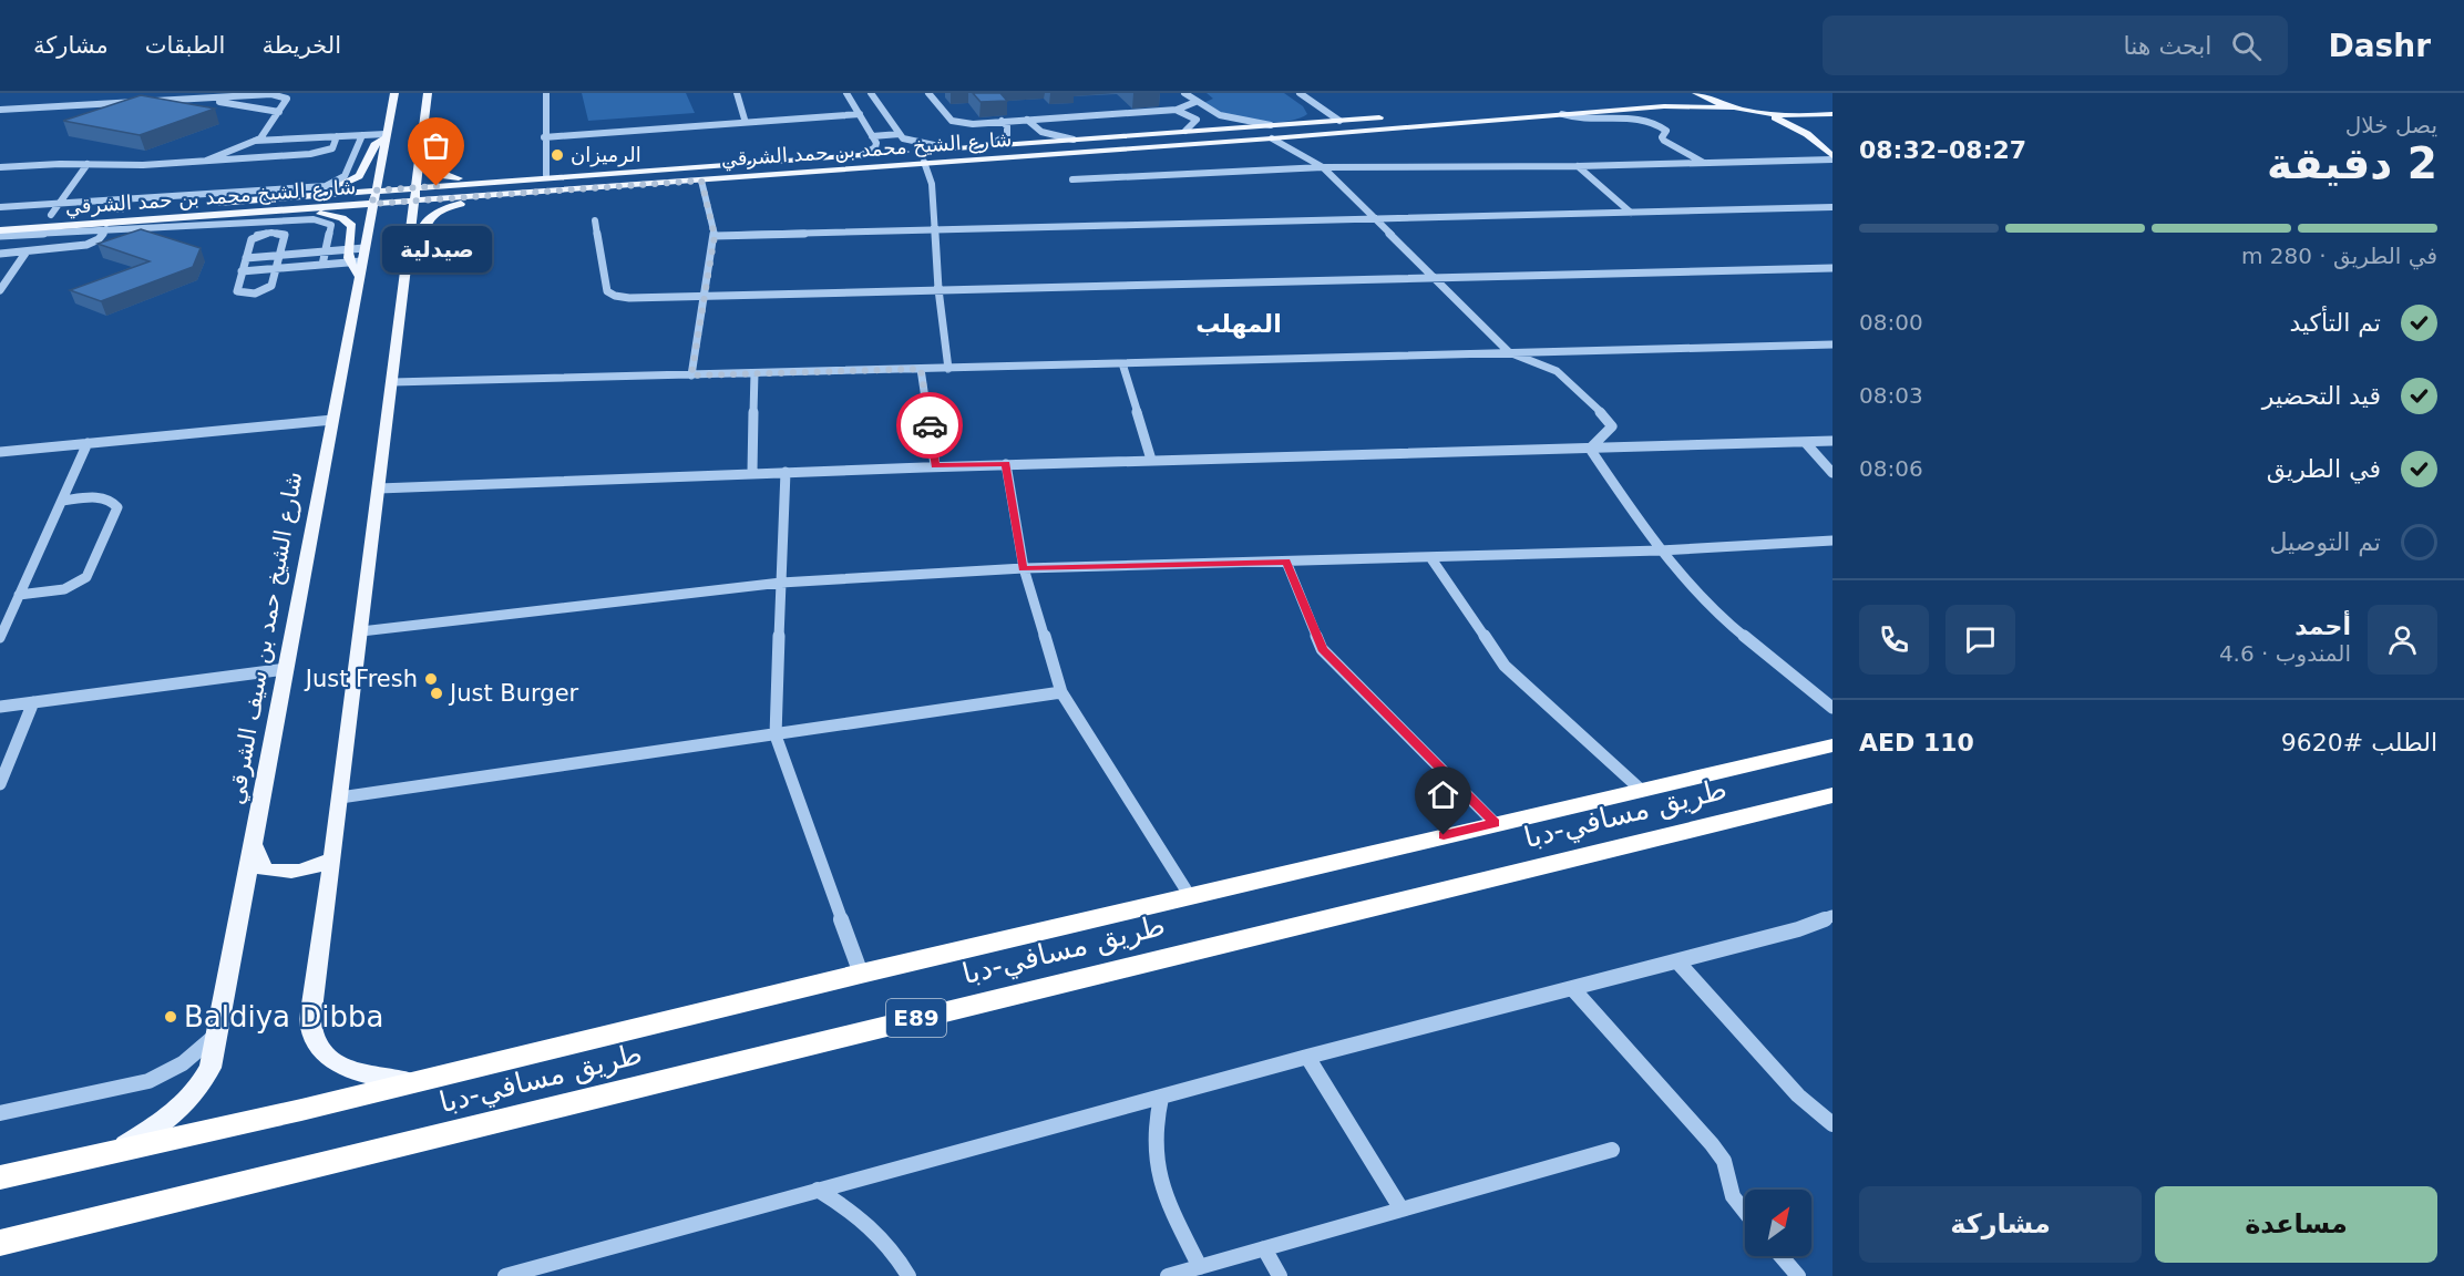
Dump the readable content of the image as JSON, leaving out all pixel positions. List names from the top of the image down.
{
  "streets": {
    "highway": ["طريق مسافي-دبا", "E89"],
    "main road": ["شارع الشيخ محمد بن حمد الشرقي", "شارع الشيخ حمد بن سيف الشرقي"]
  },
  "crossings": [
    ["شارع الشيخ محمد بن حمد الشرقي", "شارع الشيخ حمد بن سيف الشرقي"],
    ["شارع الشيخ حمد بن سيف الشرقي", "طريق مسافي-دبا"]
  ],
  "districts": ["المهلب"],
  "places": [
    "الرميزان",
    "صيدلية",
    "Just Fresh",
    "Just Burger",
    "Baldiya Dibba"
  ],
  "north": "top right",
  "page": {
    "header": "Dashr",
    "search": "ابحث هنا",
    "nav": ["الخريطة", "الطبقات", "مشاركة"],
    "heading": ["2 دقيقة", "يصل خلال", "08:27–08:32"],
    "panel": [
      "أحمد",
      "المندوب · 4.6",
      "الطلب #9620",
      "AED 110"
    ],
    "bar": "في الطريق · 280 m",
    "bubble": "صيدلية",
    "list": [
      ["تم التأكيد", "08:00"],
      ["قيد التحضير", "08:03"],
      ["في الطريق", "08:06"],
      "تم التوصيل"
    ],
    "buttons": ["مساعدة", "مشاركة"]
  }
}
